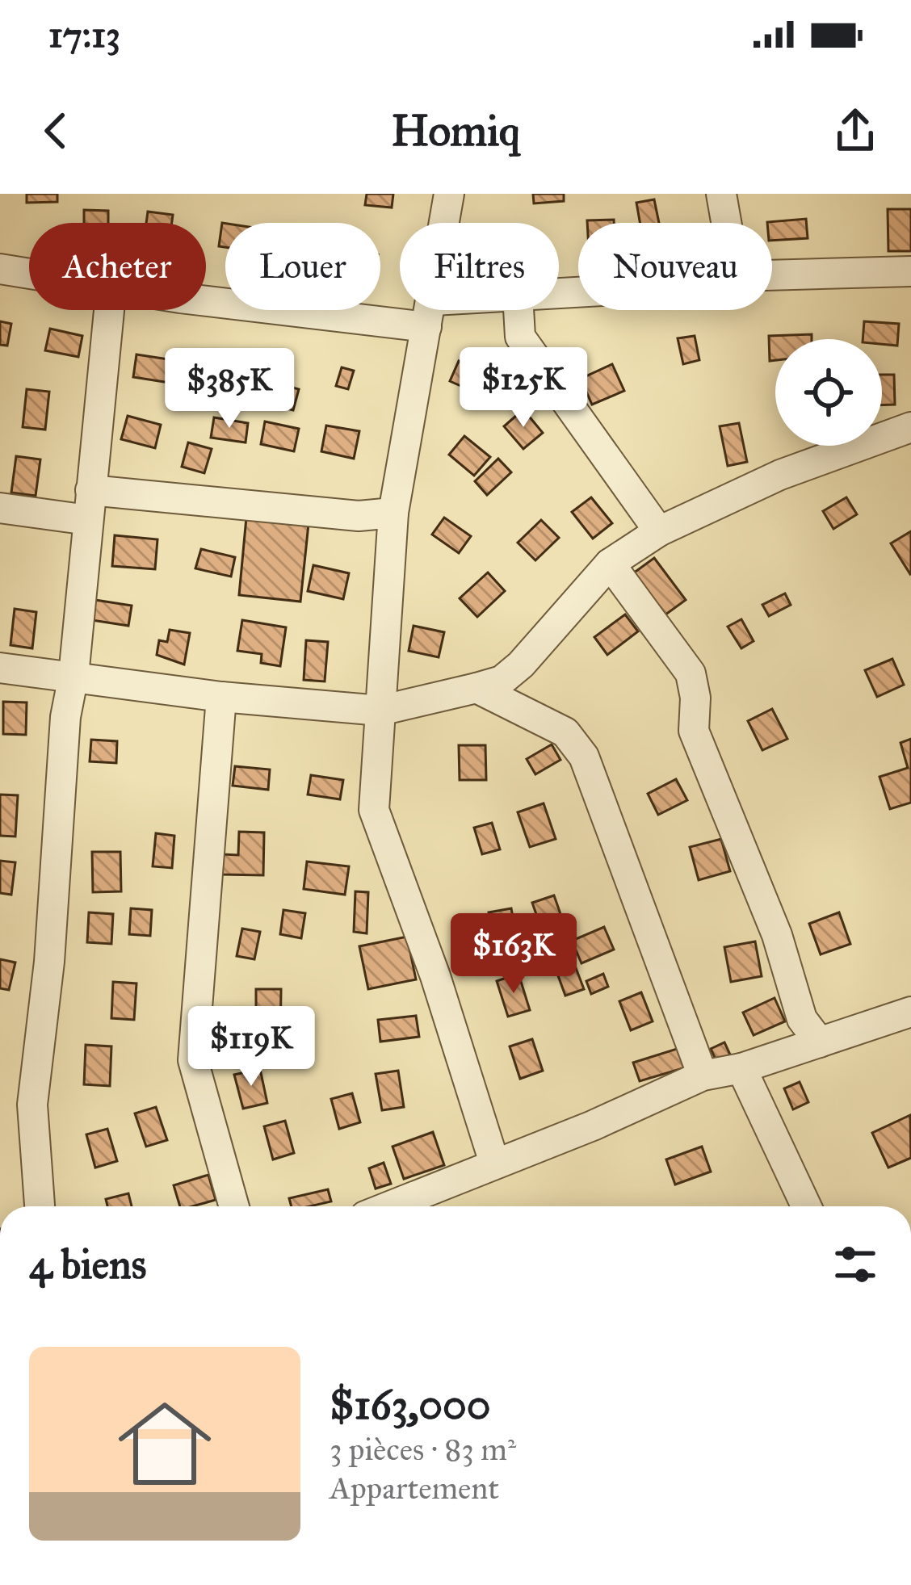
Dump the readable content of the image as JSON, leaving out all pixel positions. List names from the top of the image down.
{
  "page": {
    "status": "17:13",
    "header": "Homiq",
    "chip": [
      "Acheter",
      "Louer",
      "Filtres",
      "Nouveau"
    ],
    "price": [
      "$125K",
      "$385K",
      "$163K",
      "$119K"
    ],
    "heading": "4 biens",
    "list": [
      {
        "name": "$163,000",
        "note": "3 pièces · 83 m² · Appartement"
      }
    ]
  }
}
